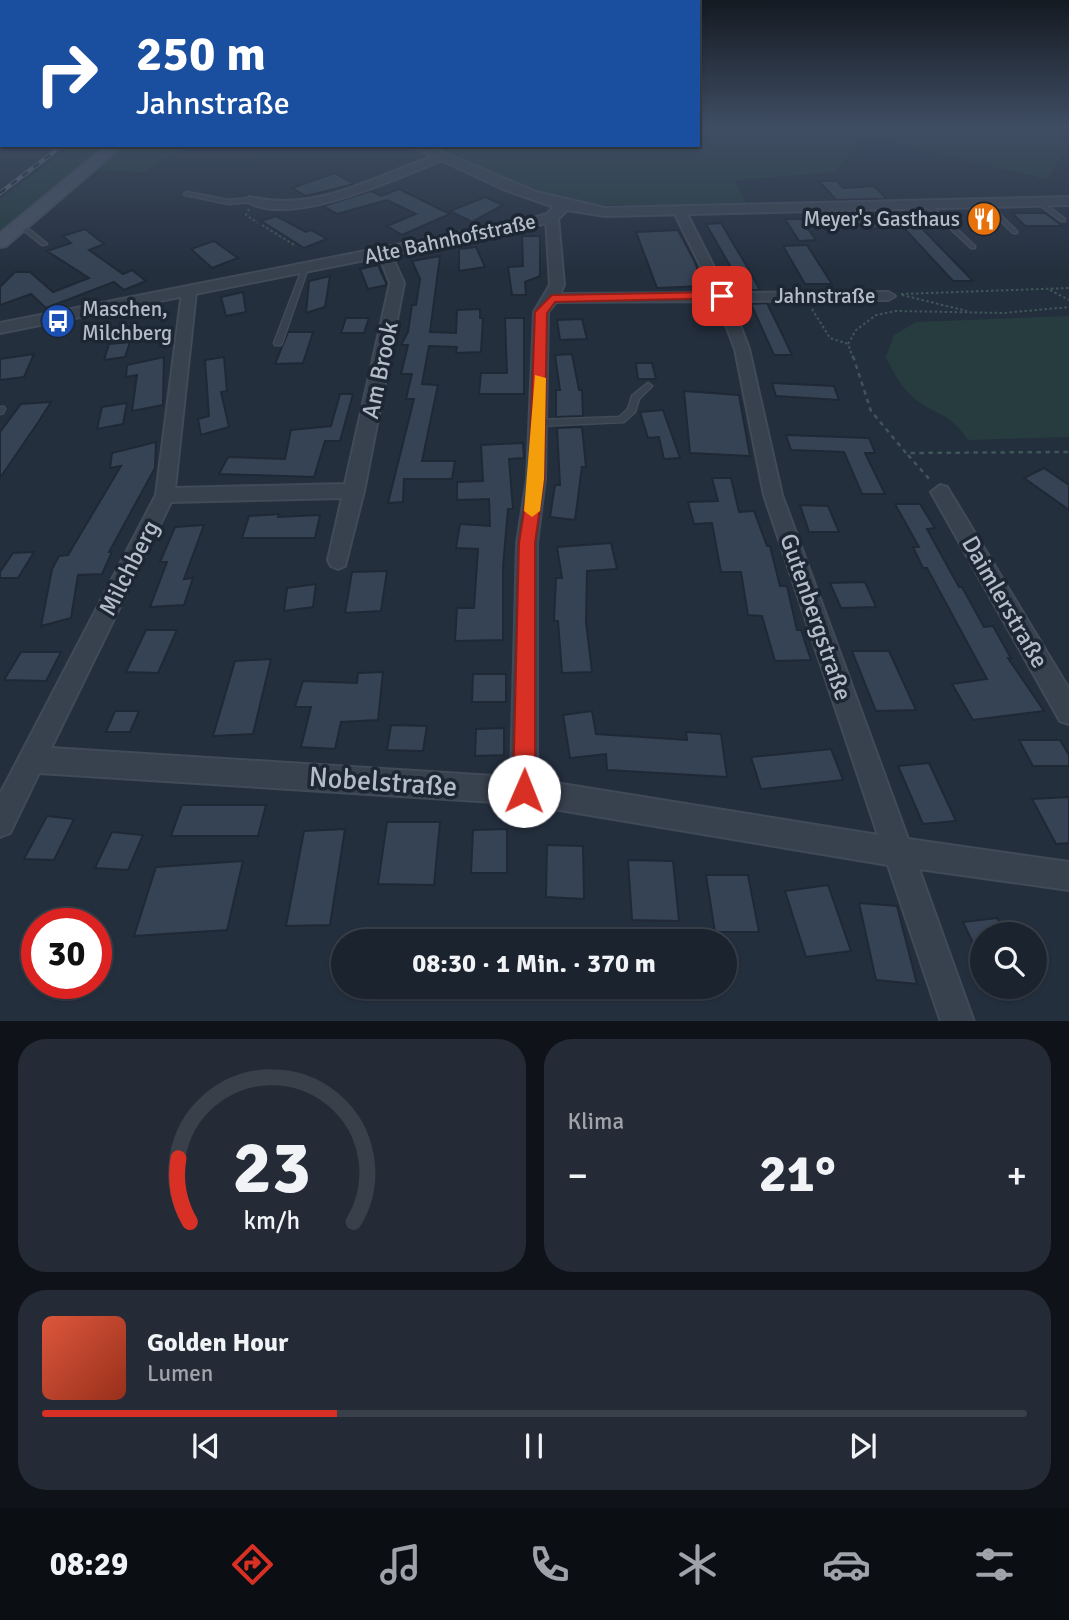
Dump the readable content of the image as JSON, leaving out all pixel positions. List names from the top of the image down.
{
  "streets": {
    "street": [
      "Alte Bahnhofstraße",
      "Jahnstraße",
      "Am Brook",
      "Milchberg",
      "Daimlerstraße",
      "Gutenbergstraße",
      "Nobelstraße"
    ]
  },
  "crossings": [
    ["Alte Bahnhofstraße", "Am Brook"],
    ["Alte Bahnhofstraße", "Milchberg"],
    ["Alte Bahnhofstraße", "Gutenbergstraße"],
    ["Jahnstraße", "Gutenbergstraße"],
    ["Milchberg", "Nobelstraße"],
    ["Gutenbergstraße", "Nobelstraße"]
  ],
  "places": {
    "restaurant": ["Meyer's Gasthaus"],
    "bus stop": ["Maschen, Milchberg"]
  },
  "page": {
    "turn": ["250 m", "Jahnstraße"],
    "limit": "30",
    "trip": "08:30 · 1 Min. · 370 m",
    "tile": "Klima",
    "heat": ["−", "21°", "+"],
    "song": ["Golden Hour", "Lumen"],
    "tabs": "08:29",
    "gauge": ["23", "km/h"]
  }
}
